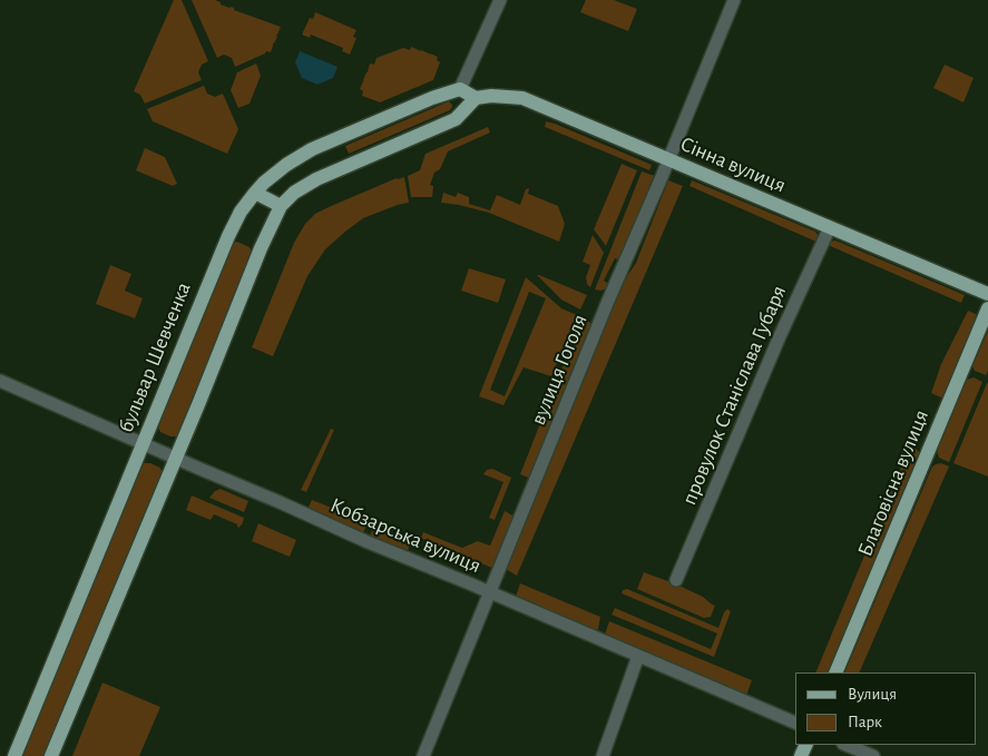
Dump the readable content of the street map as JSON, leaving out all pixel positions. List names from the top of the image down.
{
  "streets": {
    "main road": ["Сінна вулиця", "бульвар Шевченка", "Благовісна вулиця"],
    "street": ["вулиця Гоголя", "провулок Станіслава Губаря", "Кобзарська вулиця"]
  },
  "crossings": [
    ["Сінна вулиця", "вулиця Гоголя"],
    ["Сінна вулиця", "провулок Станіслава Губаря"],
    ["бульвар Шевченка", "Кобзарська вулиця"],
    ["вулиця Гоголя", "Кобзарська вулиця"]
  ],
  "legend": ["Вулиця", "Парк"]
}
